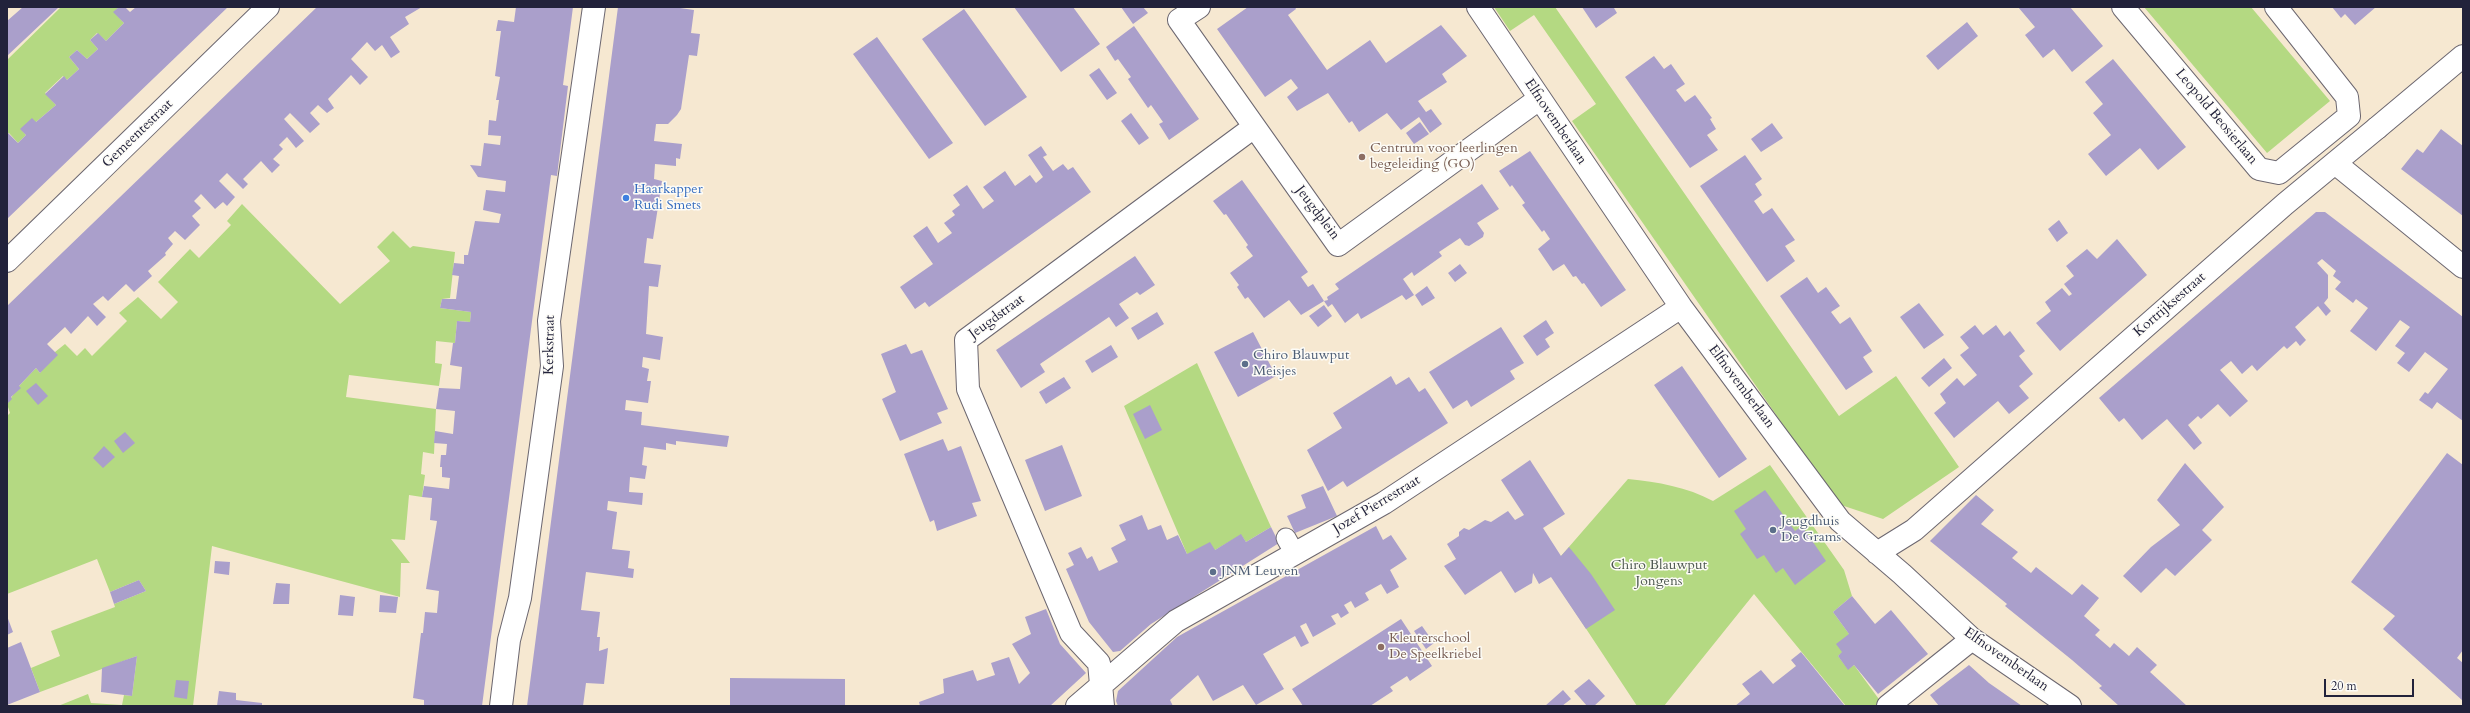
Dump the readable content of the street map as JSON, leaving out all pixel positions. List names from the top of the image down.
{
  "streets": {
    "street": [
      "Leopold Beosierlaan",
      "Elfnovemberlaan",
      "Gemeentestraat",
      "Jeugdplein",
      "Kortrijksestraat",
      "Jeugdstraat",
      "Kerkstraat",
      "Jozef Pierrestraat"
    ]
  },
  "crossings": [
    ["Elfnovemberlaan", "Jeugdplein"],
    ["Elfnovemberlaan", "Kortrijksestraat"],
    ["Elfnovemberlaan", "Jozef Pierrestraat"],
    ["Jeugdplein", "Jeugdstraat"],
    ["Jeugdstraat", "Jozef Pierrestraat"]
  ],
  "parks": ["Chiro Blauwput Jongens"],
  "places": [
    "Centrum voor leerlingen begeleiding (GO)",
    "Haarkapper Rudi Smets",
    "Chiro Blauwput Meisjes",
    "Jeugdhuis De Grams",
    "JNM Leuven",
    "Kleuterschool De Speelkriebel"
  ],
  "scale_bar": "20 m"
}
